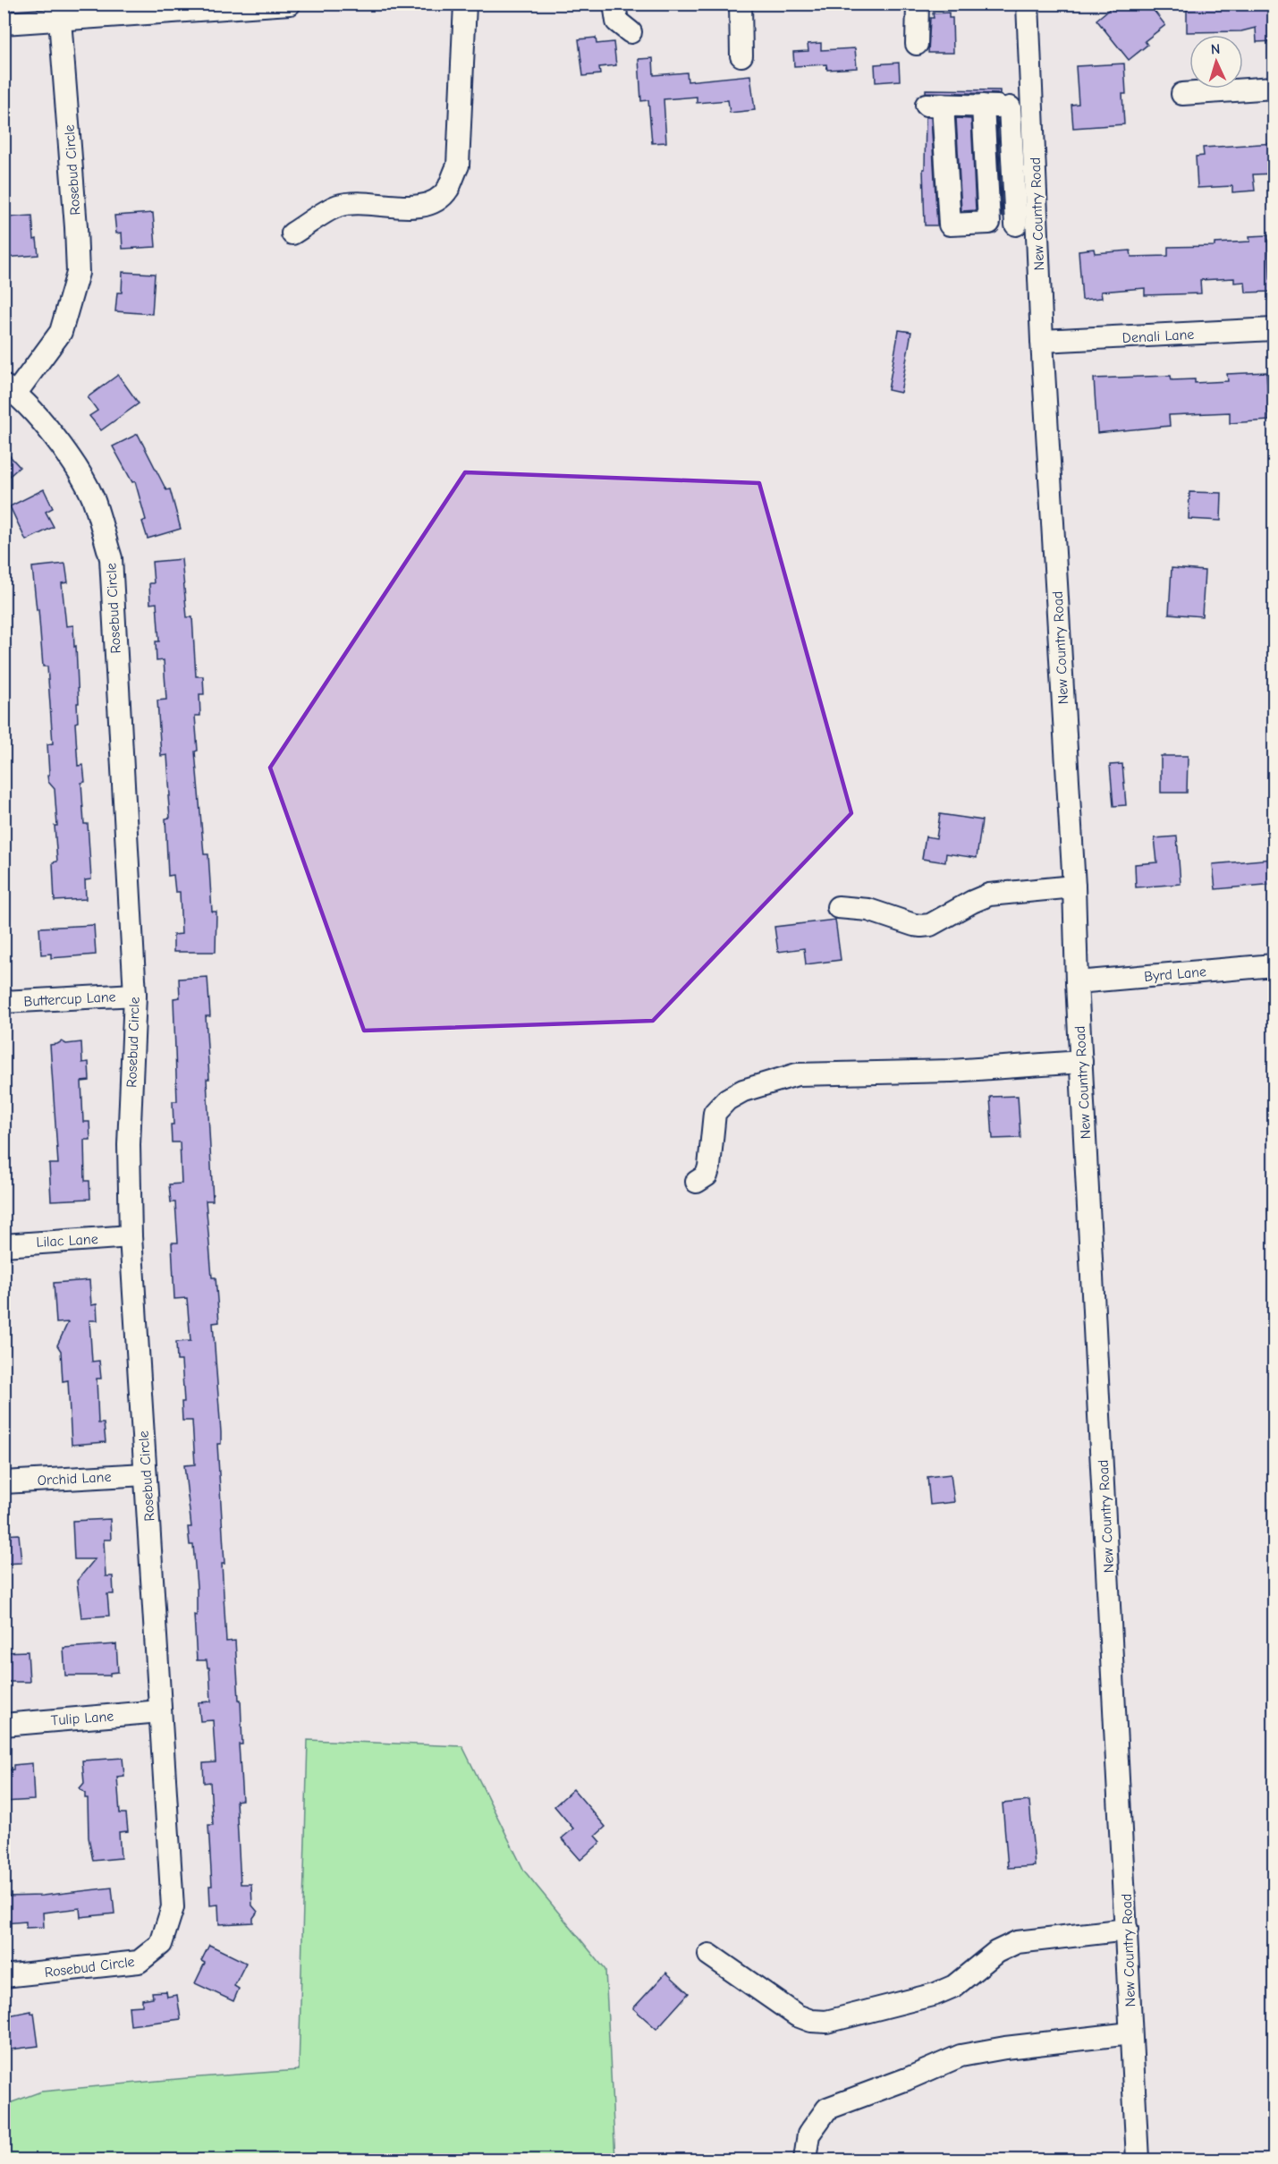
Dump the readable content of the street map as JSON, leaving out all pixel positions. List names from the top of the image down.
{
  "streets": {
    "street": [
      "Rosebud Circle",
      "New Country Road",
      "Denali Lane",
      "Byrd Lane",
      "Buttercup Lane",
      "Lilac Lane",
      "Orchid Lane",
      "Tulip Lane"
    ]
  },
  "crossings": [
    ["Rosebud Circle", "Buttercup Lane"],
    ["Rosebud Circle", "Lilac Lane"],
    ["Rosebud Circle", "Orchid Lane"],
    ["Rosebud Circle", "Tulip Lane"],
    ["New Country Road", "Denali Lane"],
    ["New Country Road", "Byrd Lane"]
  ],
  "north": "top"
}
